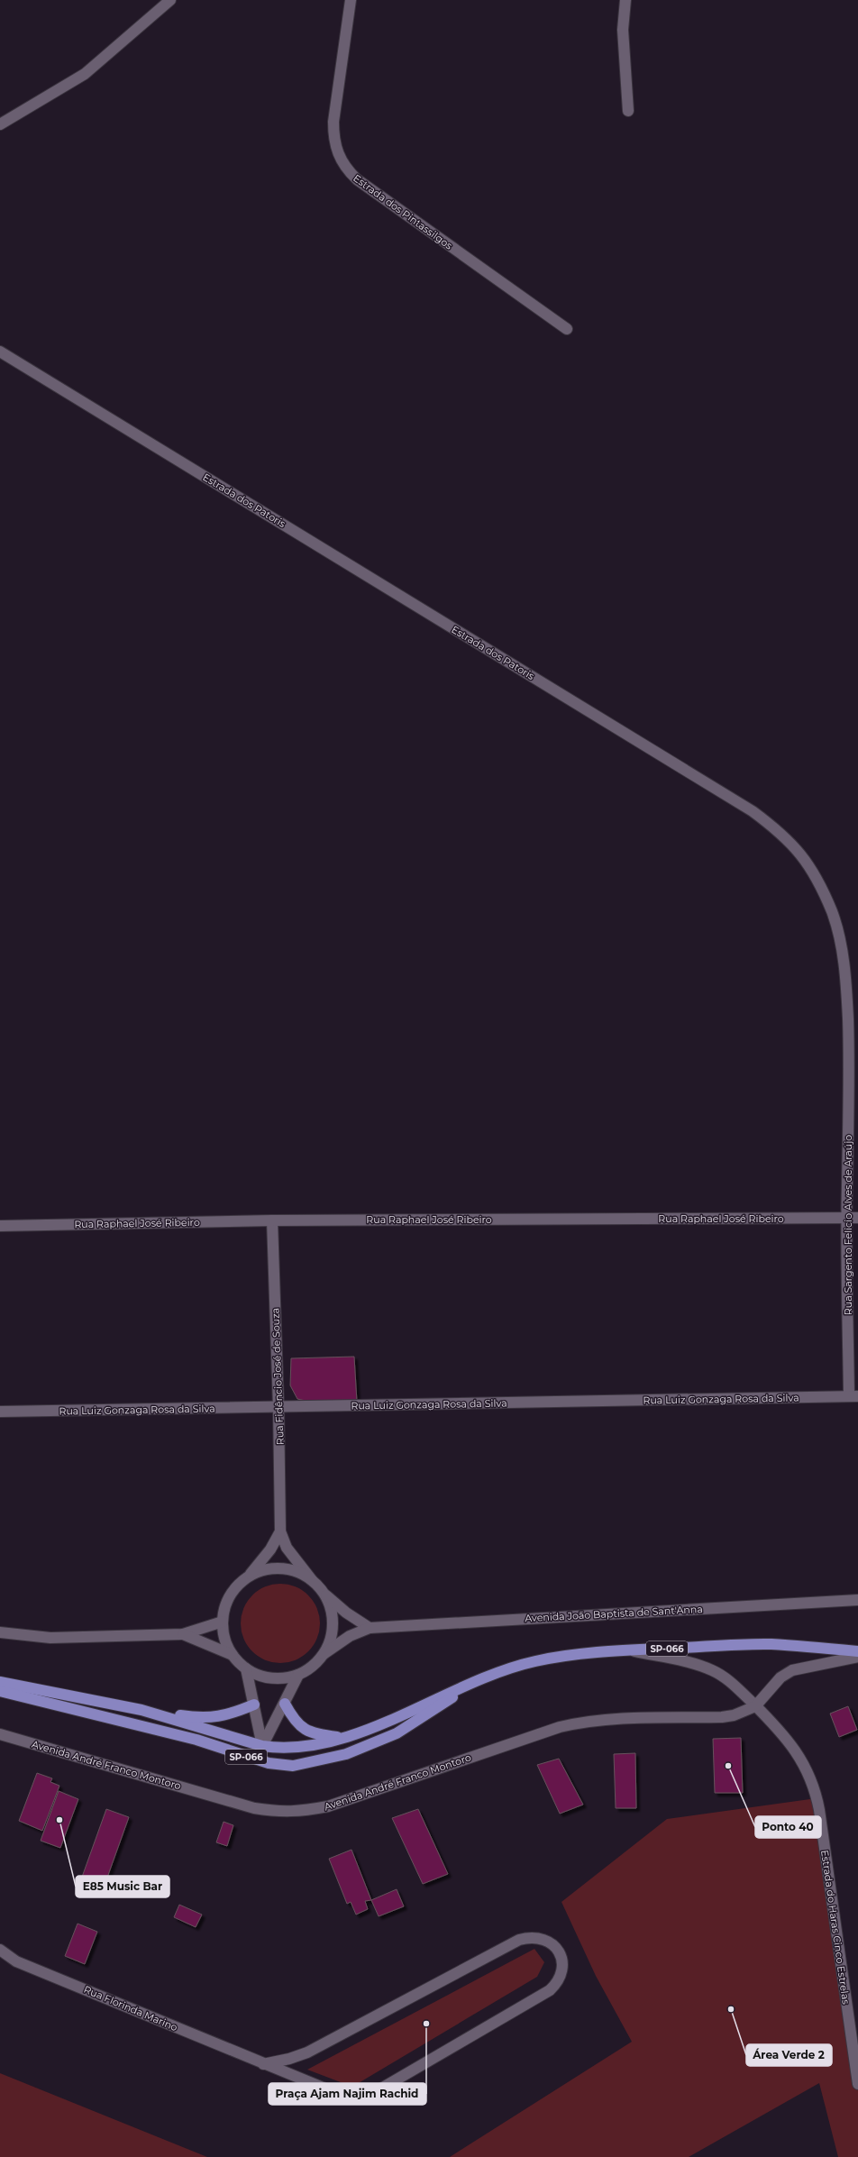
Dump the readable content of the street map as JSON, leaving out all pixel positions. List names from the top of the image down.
{
  "streets": {
    "main road": ["SP-066"],
    "street": [
      "Estrada dos Pintassilgos",
      "Estrada dos Patoris",
      "Rua Raphael José Ribeiro",
      "Rua Sargento Felicio Alves de Araújo",
      "Rua Fidêncio José de Souza",
      "Rua Luiz Gonzaga Rosa da Silva",
      "Avenida João Baptista de Sant'Anna",
      "Avenida André Franco Montoro",
      "Estrada do Haras Cinco Estrelas",
      "Rua Florinda Marino"
    ]
  },
  "crossings": [
    ["Estrada dos Patoris", "Rua Sargento Felicio Alves de Araújo"],
    ["Rua Raphael José Ribeiro", "Rua Sargento Felicio Alves de Araújo"],
    ["Rua Raphael José Ribeiro", "Rua Fidêncio José de Souza"],
    ["Rua Sargento Felicio Alves de Araújo", "Rua Luiz Gonzaga Rosa da Silva"],
    ["Rua Fidêncio José de Souza", "Rua Luiz Gonzaga Rosa da Silva"],
    ["Rua Fidêncio José de Souza", "Avenida João Baptista de Sant'Anna"],
    ["Avenida André Franco Montoro", "Estrada do Haras Cinco Estrelas"]
  ],
  "places": [
    "Ponto 40",
    "E85 Music Bar",
    "Área Verde 2",
    "Praça Ajam Najim Rachid"
  ]
}
